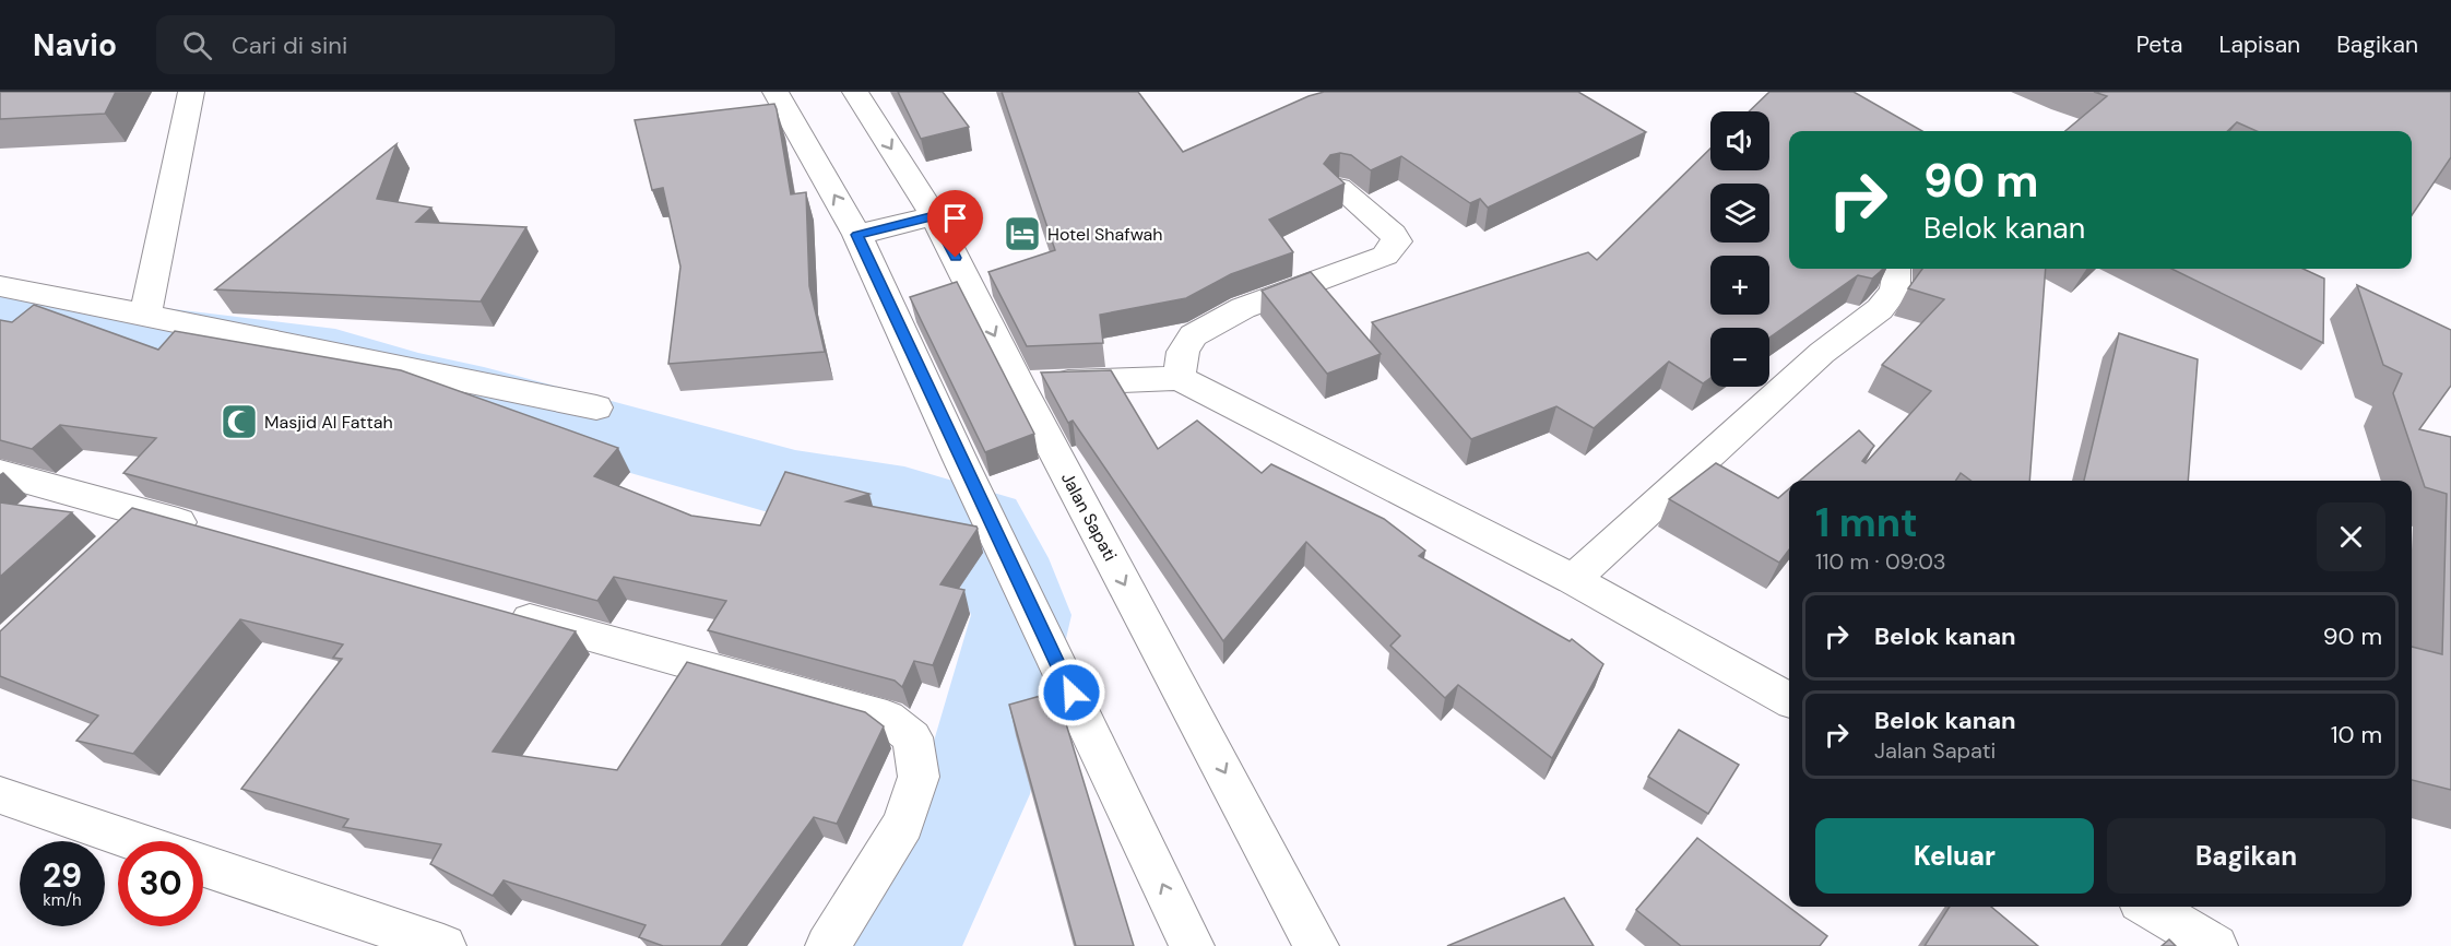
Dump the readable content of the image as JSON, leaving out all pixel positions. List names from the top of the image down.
{
  "streets": {
    "street": ["Jalan Sapati"]
  },
  "places": {
    "hotel": ["Hotel Shafwah"],
    "mosque": ["Masjid Al Fattah"]
  },
  "page": {
    "header": "Navio",
    "search": "Cari di sini",
    "nav": ["Peta", "Lapisan", "Bagikan"],
    "map_buttons": ["+", "−"],
    "turn": ["90 m", "Belok kanan"],
    "heading": ["1 mnt", "110 m · 09:03"],
    "list": [
      {
        "name": "Belok kanan",
        "value": "90 m"
      },
      {
        "name": "Belok kanan",
        "note": "Jalan Sapati",
        "value": "10 m"
      }
    ],
    "buttons": ["Keluar", "Bagikan"],
    "speed": "29 km/h",
    "limit": "30"
  }
}
